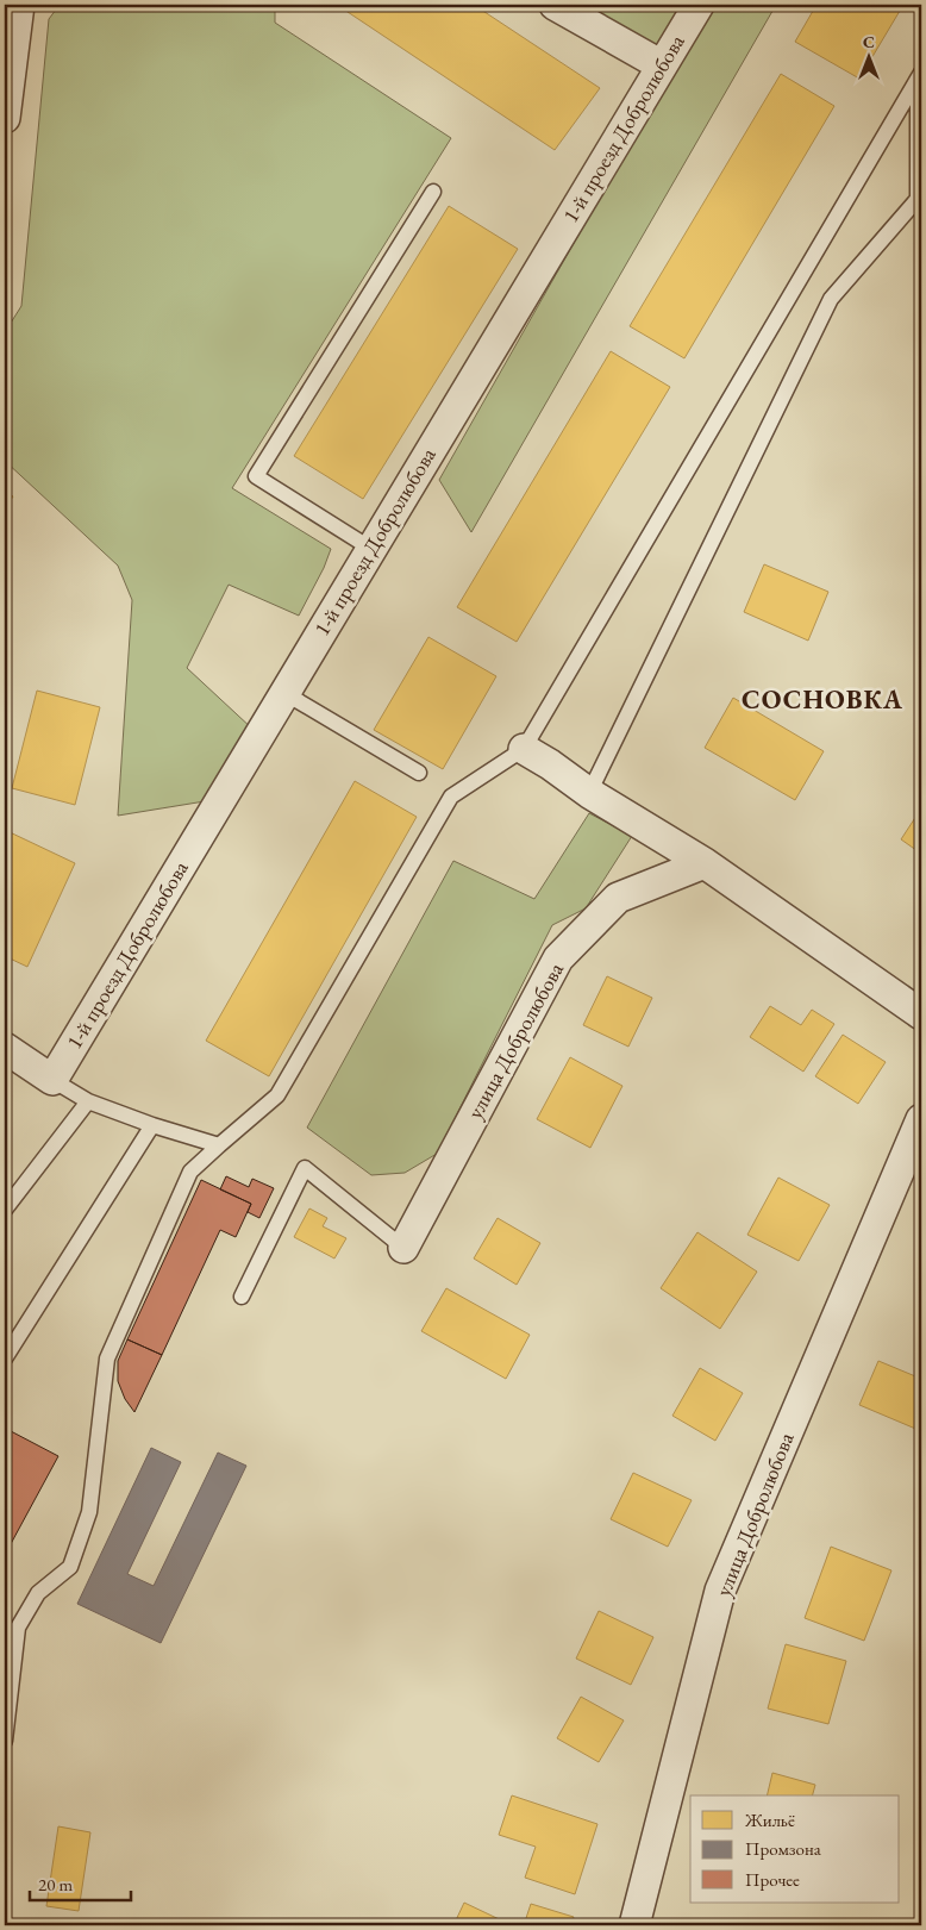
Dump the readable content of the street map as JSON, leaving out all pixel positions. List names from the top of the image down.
{
  "streets": {
    "street": ["1-й проезд Добролюбова", "улица Добролюбова"]
  },
  "districts": ["СОСНОВКА"],
  "legend": ["Жильё", "Промзона", "Прочее"],
  "scale_bar": "20 m",
  "north": "top"
}
